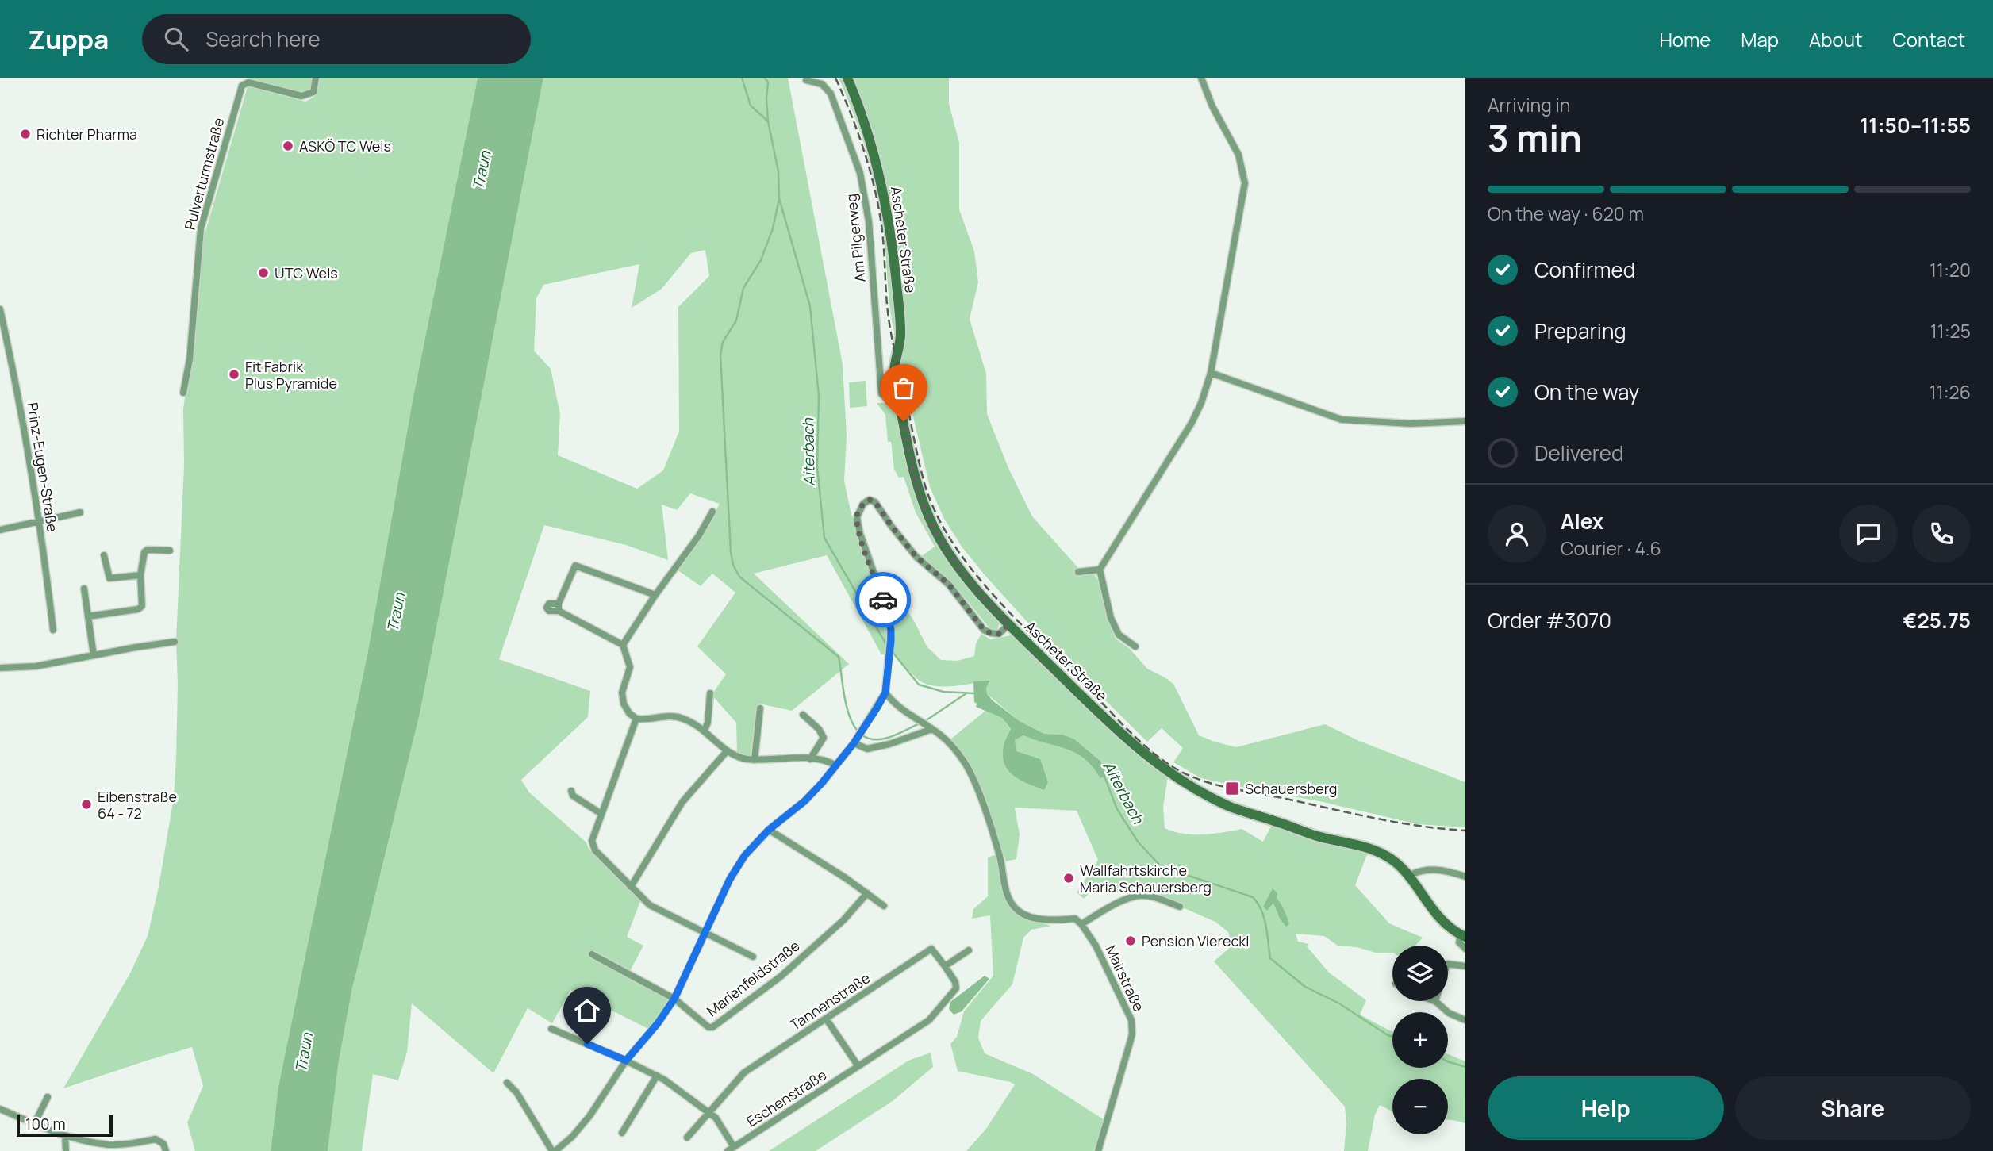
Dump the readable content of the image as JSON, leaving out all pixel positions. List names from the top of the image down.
{
  "streets": {
    "main road": ["Ascheter Straße"],
    "street": [
      "Pulverturmstraße",
      "Am Pilgerweg",
      "Prinz-Eugen-Straße",
      "Marienfeldstraße",
      "Mairstraße",
      "Tannenstraße",
      "Eschenstraße"
    ]
  },
  "crossings": [
    ["Am Pilgerweg", "Ascheter Straße"],
    ["Tannenstraße", "Eschenstraße"]
  ],
  "water": ["Traun", "Aiterbach"],
  "places": {
    "other": [
      "Richter Pharma",
      "ASKÖ TC Wels",
      "UTC Wels",
      "Fit Fabrik Plus Pyramide",
      "Eibenstraße 64 - 72",
      "Wallfahrtskirche Maria Schauersberg",
      "Pension Viereckl"
    ],
    "transit": ["Schauersberg"]
  },
  "scale_bar": "100 m",
  "page": {
    "header": "Zuppa",
    "search": "Search here",
    "nav": [
      "Home",
      "Map",
      "About",
      "Contact"
    ],
    "heading": ["3 min", "Arriving in", "11:50–11:55"],
    "panel": [
      "Alex",
      "Courier · 4.6",
      "Order #3070",
      "€25.75"
    ],
    "bar": "On the way · 620 m",
    "list": [
      ["Confirmed", "11:20"],
      ["Preparing", "11:25"],
      ["On the way", "11:26"],
      "Delivered"
    ],
    "map_buttons": ["+", "−"],
    "buttons": ["Help", "Share"],
    "scale": "100 m"
  }
}
